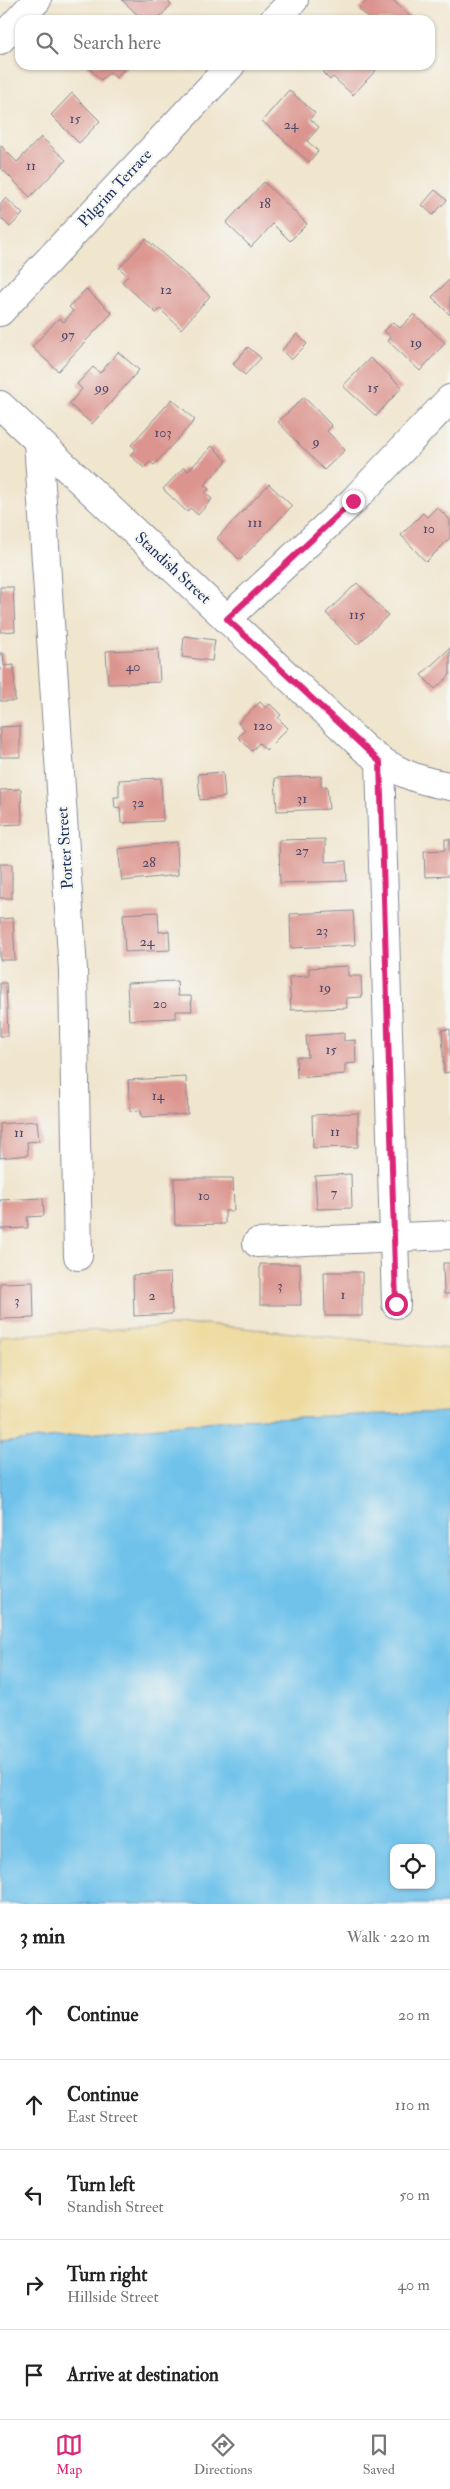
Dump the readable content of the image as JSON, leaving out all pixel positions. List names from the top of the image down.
{
  "streets": {
    "street": ["Pilgrim Terrace", "Standish Street", "Porter Street"]
  },
  "crossings": [
    ["Standish Street", "Porter Street"]
  ],
  "house_numbers": [
    "15",
    "24",
    "11",
    "18",
    "12",
    "97",
    "19",
    "99",
    "15",
    "103",
    "9",
    "111",
    "10",
    "115",
    "40",
    "120",
    "31",
    "32",
    "27",
    "28",
    "23",
    "24",
    "19",
    "20",
    "15",
    "14",
    "11",
    "11",
    "7",
    "10",
    "3",
    "1",
    "2",
    "3"
  ],
  "page": {
    "search": "Search here",
    "heading": ["3 min", "Walk · 220 m"],
    "list": [
      ["Continue", "20 m"],
      ["Continue", "East Street", "110 m"],
      ["Turn left", "Standish Street", "50 m"],
      ["Turn right", "Hillside Street", "40 m"],
      "Arrive at destination"
    ],
    "nav": ["Map", "Directions", "Saved"]
  }
}
